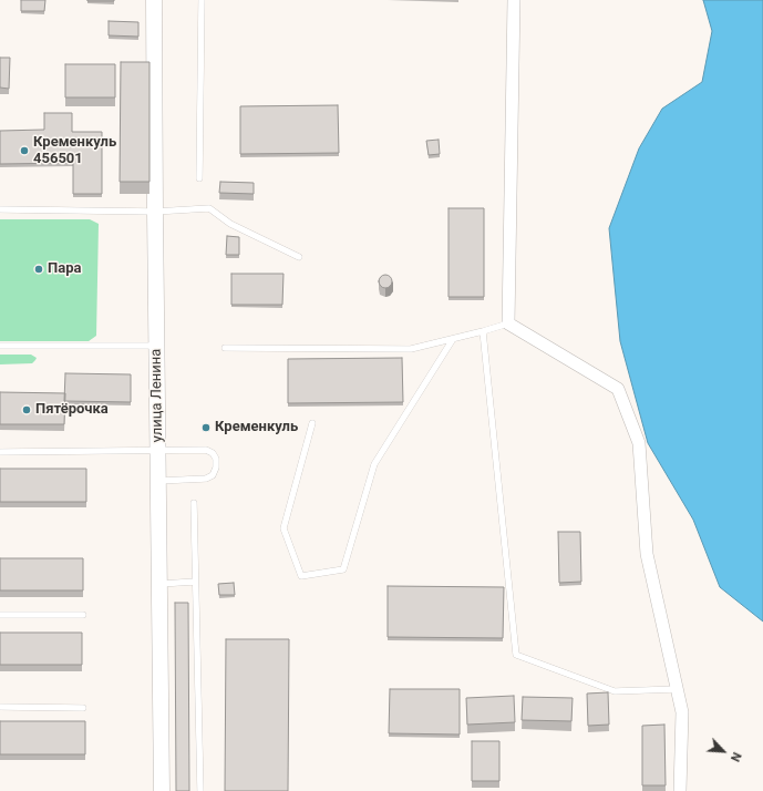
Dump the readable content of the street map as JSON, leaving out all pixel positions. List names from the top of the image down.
{
  "streets": {
    "street": ["улица Ленина"]
  },
  "places": [
    "Кременкуль 456501",
    "Пара",
    "Пятёрочка",
    "Кременкуль"
  ],
  "north": "bottom right"
}
